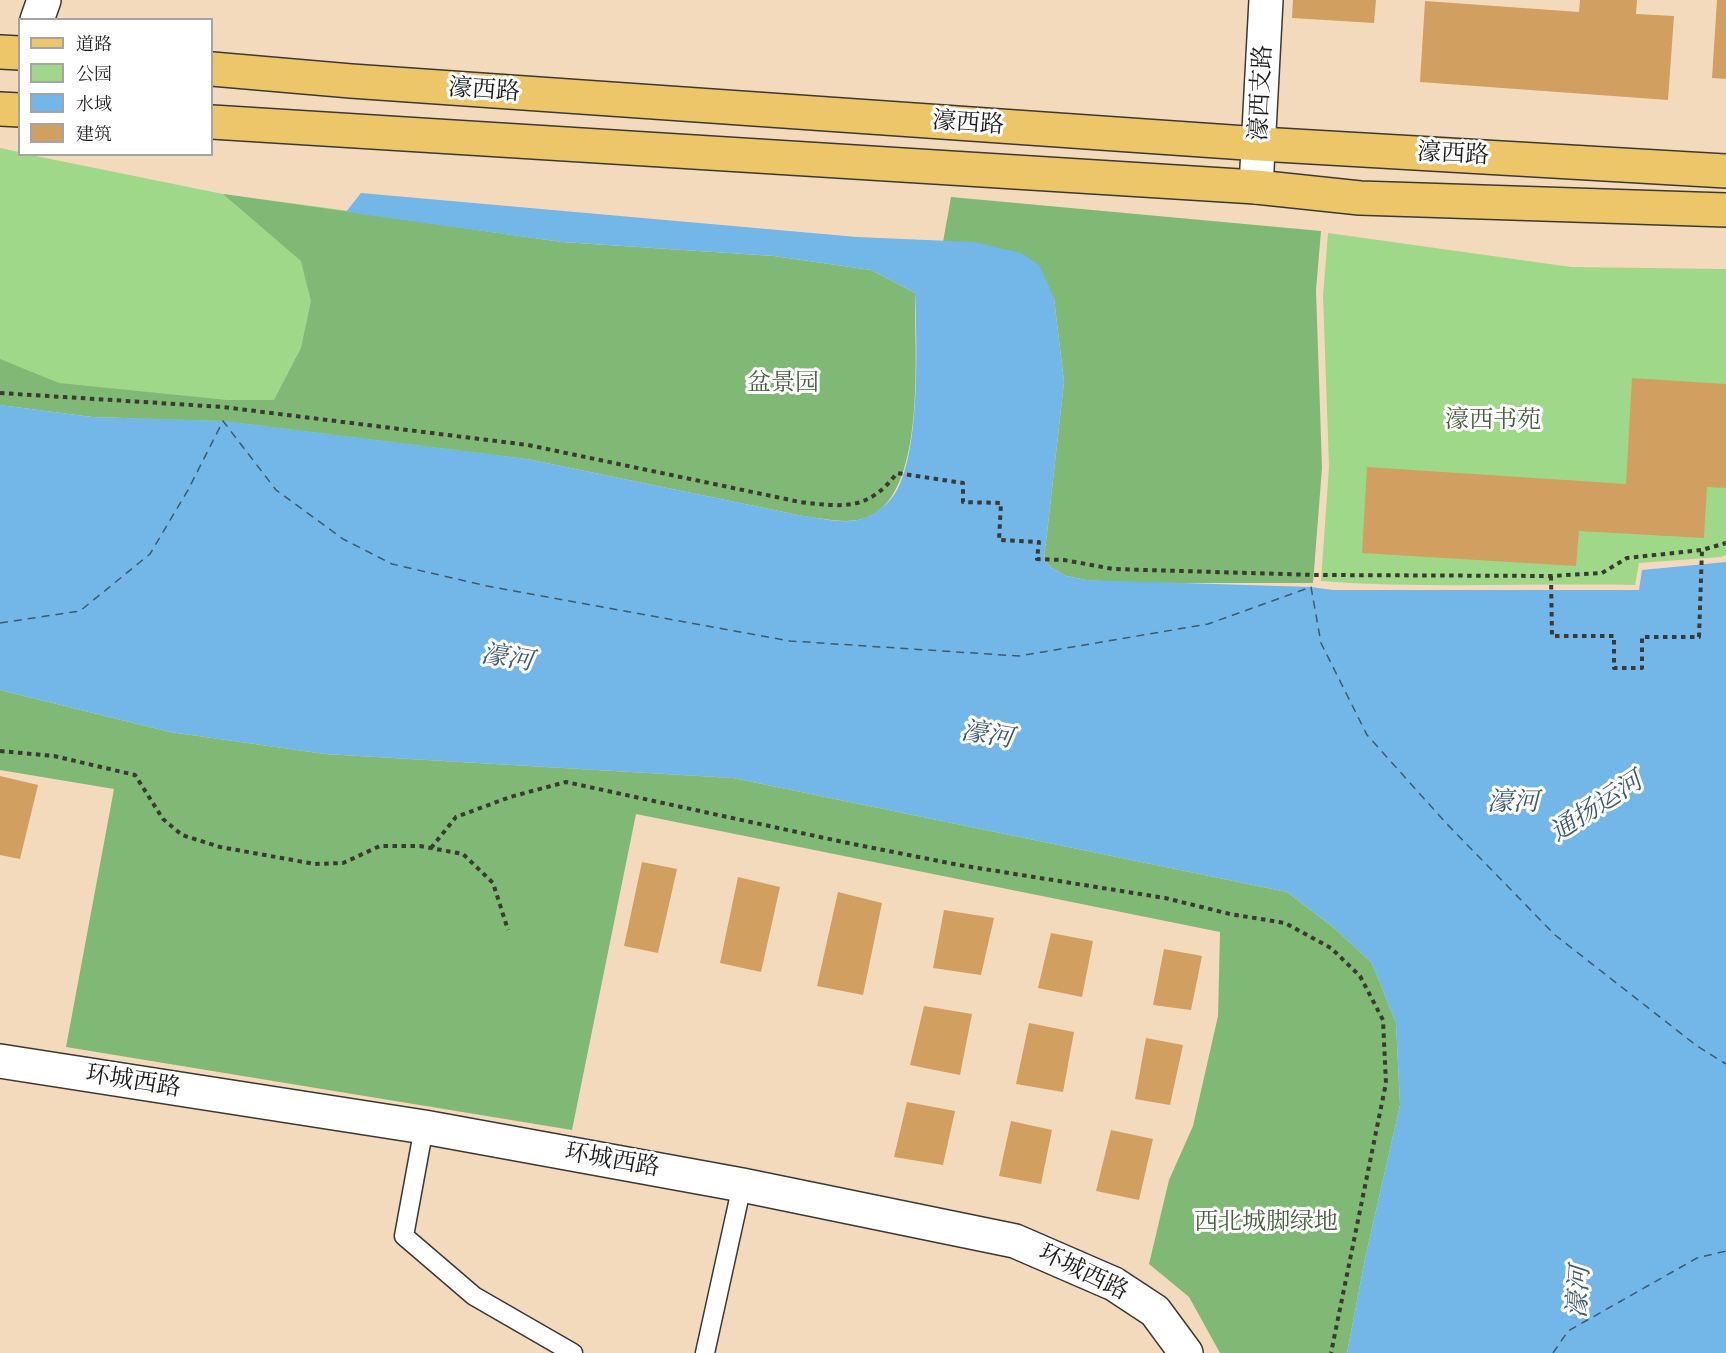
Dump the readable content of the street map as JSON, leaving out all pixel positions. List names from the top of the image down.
{
  "streets": {
    "main road": ["濠西路"],
    "street": ["濠西支路", "环城西路"]
  },
  "crossings": [
    ["濠西路", "濠西支路"]
  ],
  "water": ["濠河", "通扬运河"],
  "parks": ["盆景园", "濠西书苑", "西北城脚绿地"],
  "legend": [
    "道路",
    "公园",
    "水域",
    "建筑"
  ]
}
